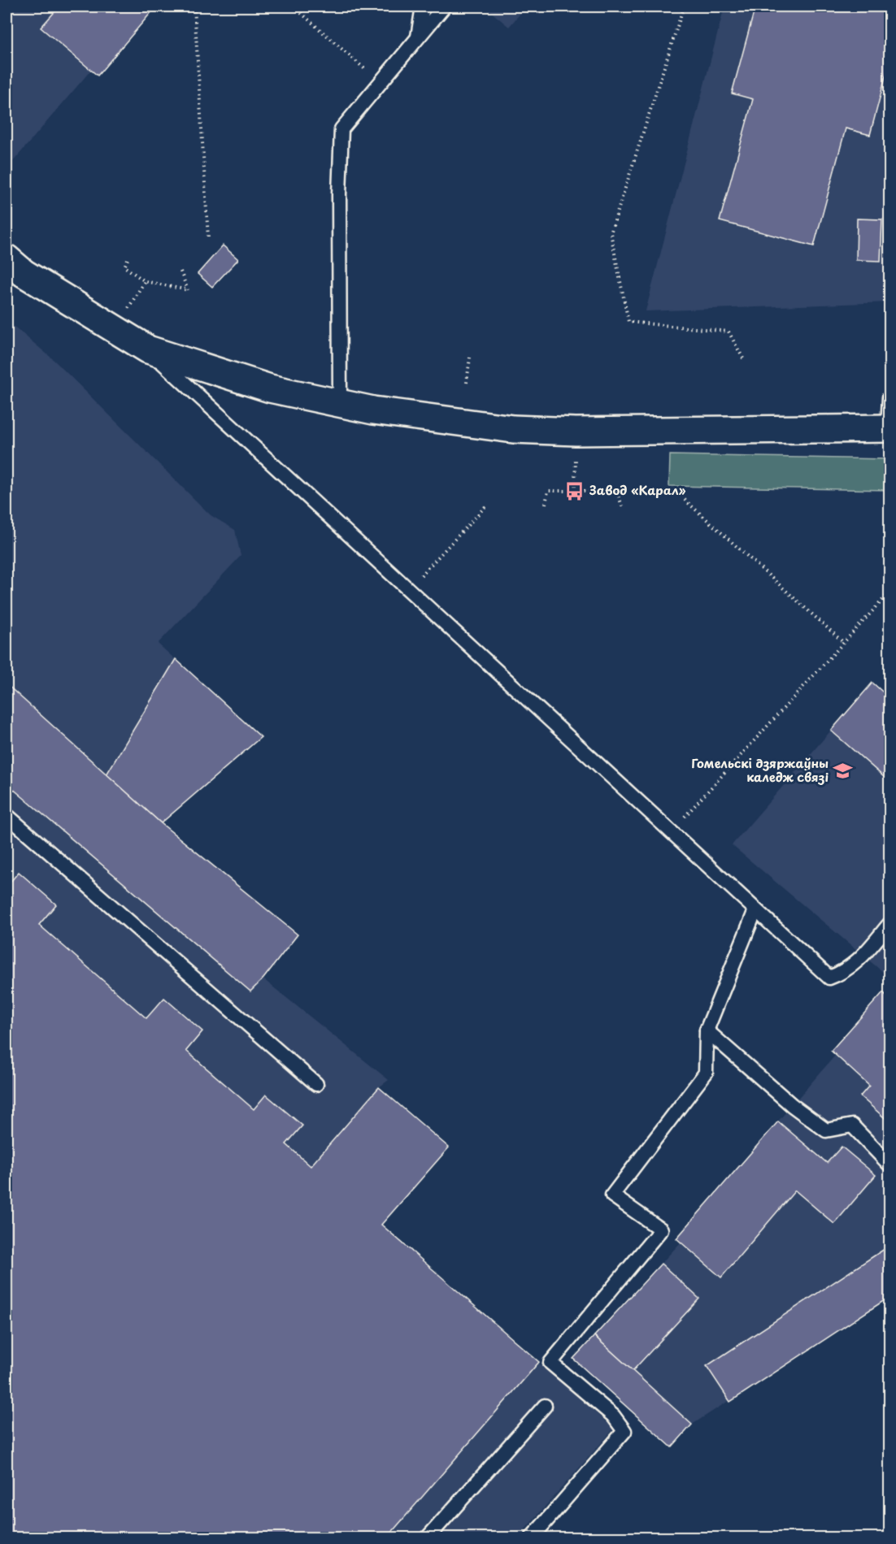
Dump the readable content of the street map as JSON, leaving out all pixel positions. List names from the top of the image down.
{
  "places": {
    "bus stop": ["Завод «Карал»"],
    "school or university": ["Гомельскі дзяржаўны каледж связі"]
  }
}
